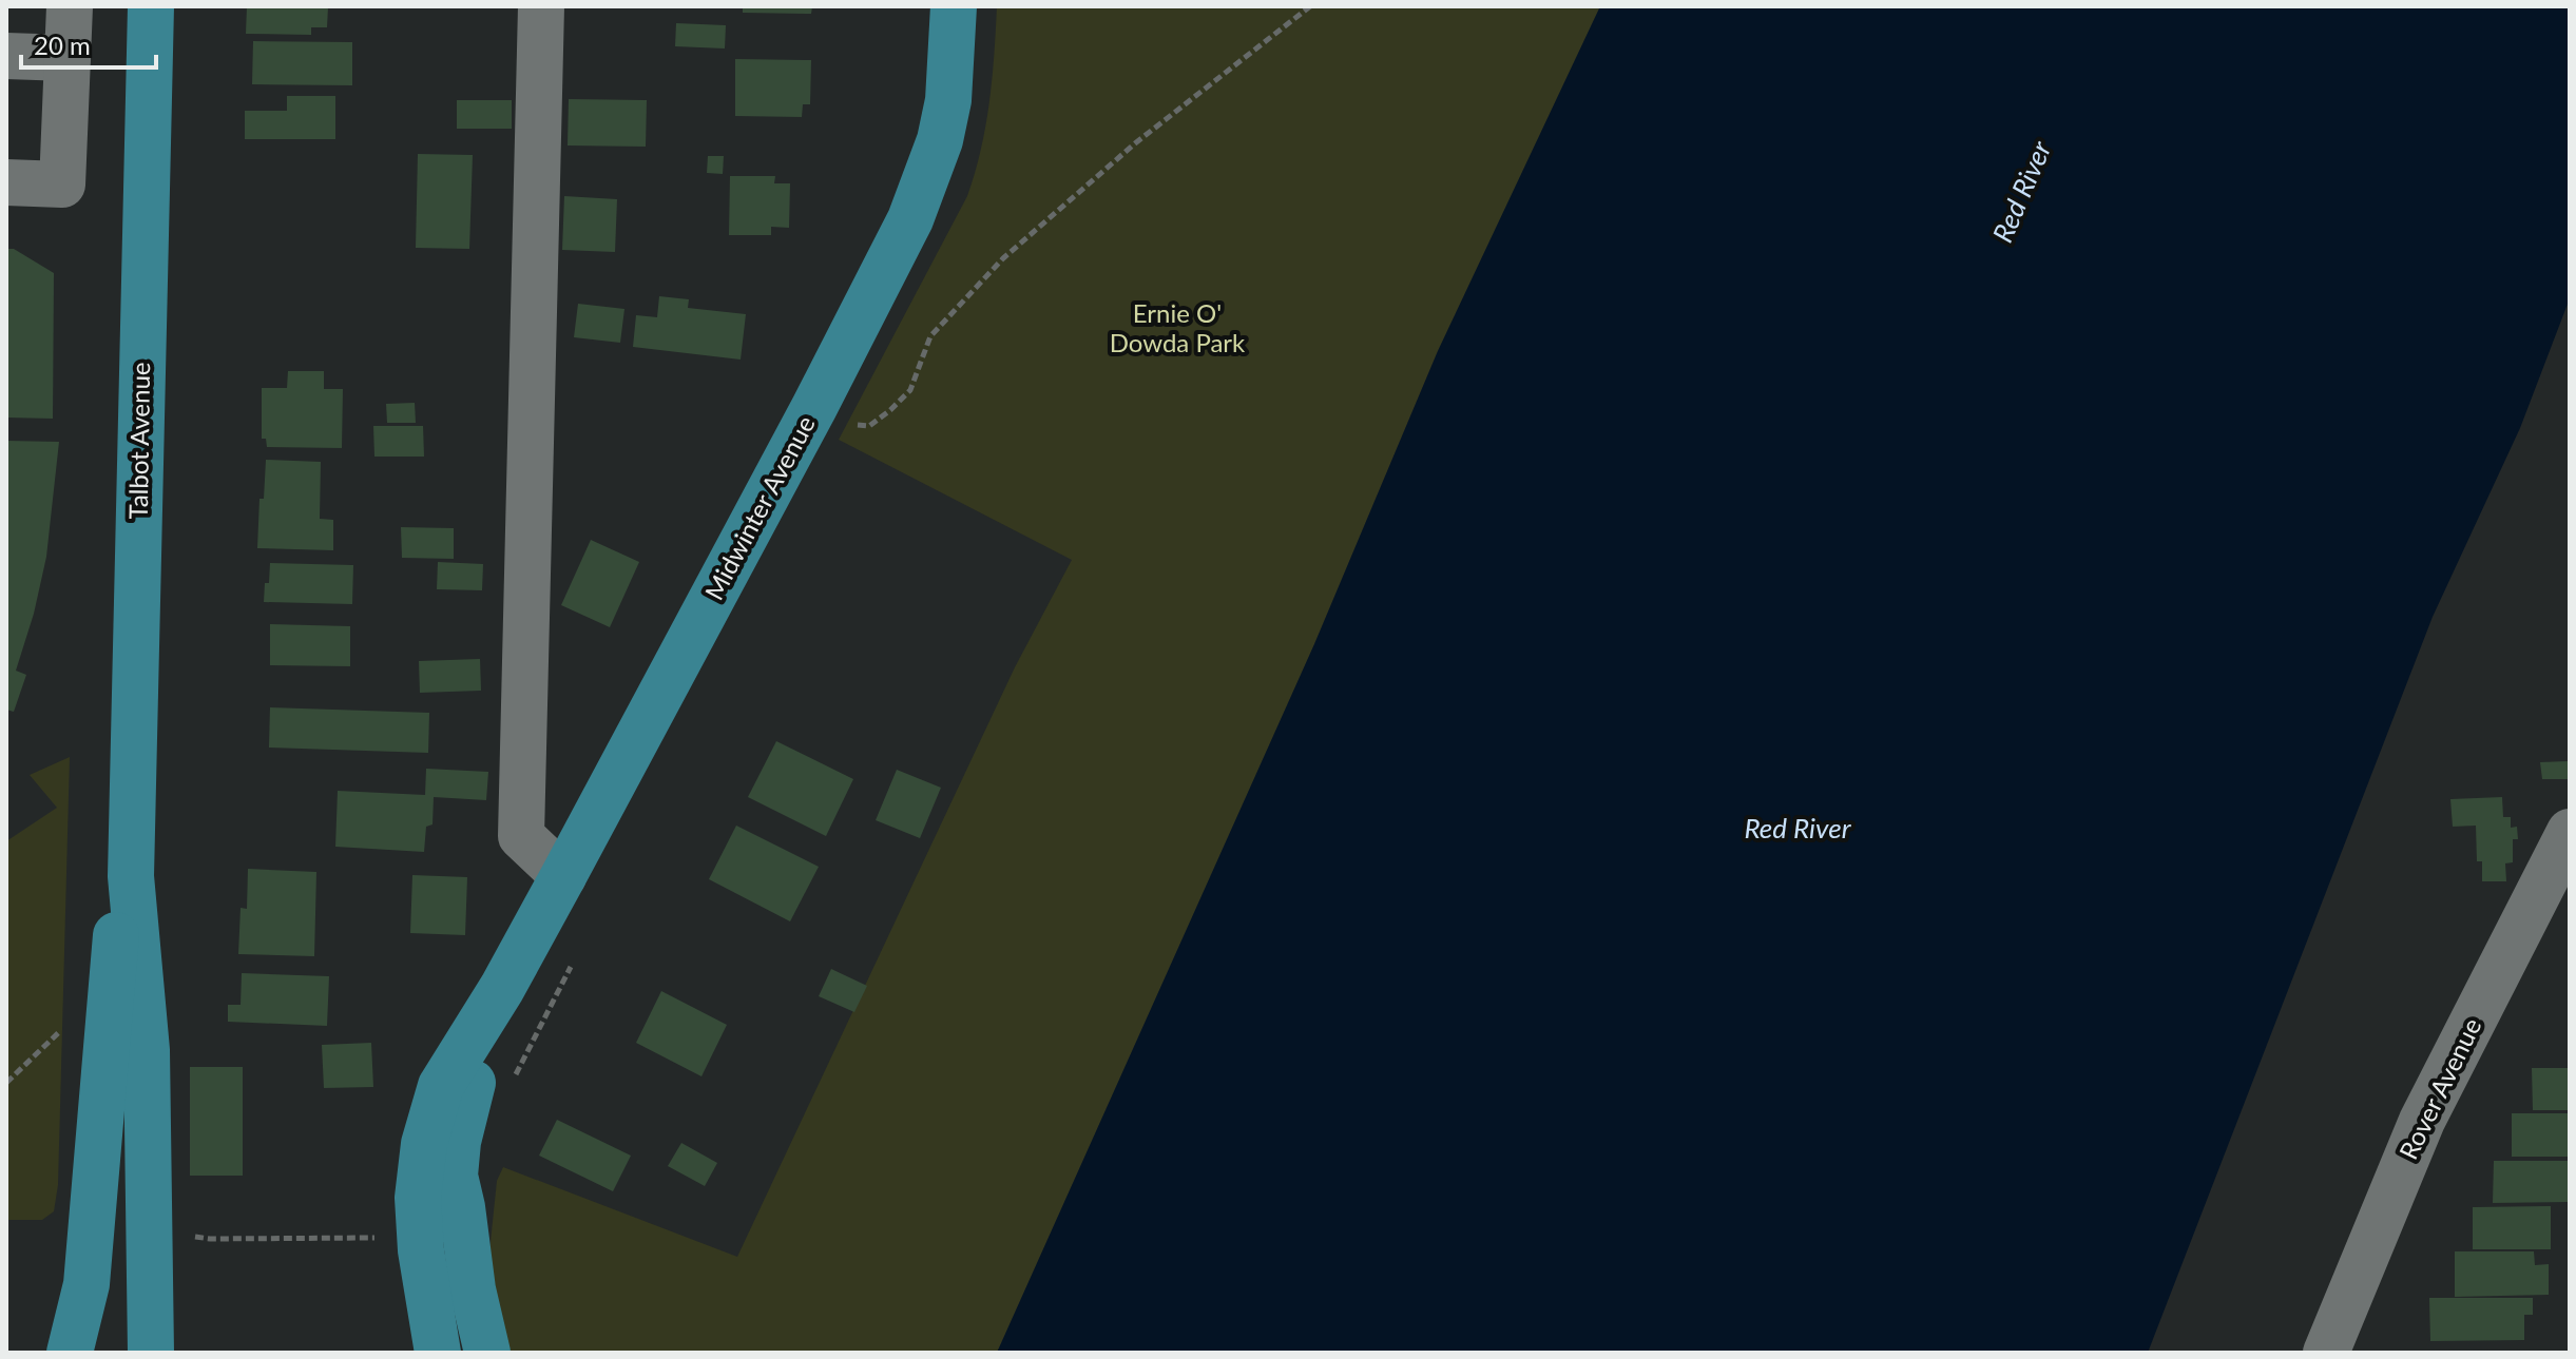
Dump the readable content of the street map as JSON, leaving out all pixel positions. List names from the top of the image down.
{
  "streets": {
    "main road": ["Talbot Avenue", "Midwinter Avenue"],
    "street": ["Rover Avenue"]
  },
  "water": ["Red River"],
  "parks": ["Ernie O' Dowda Park"],
  "scale_bar": "20 m"
}
